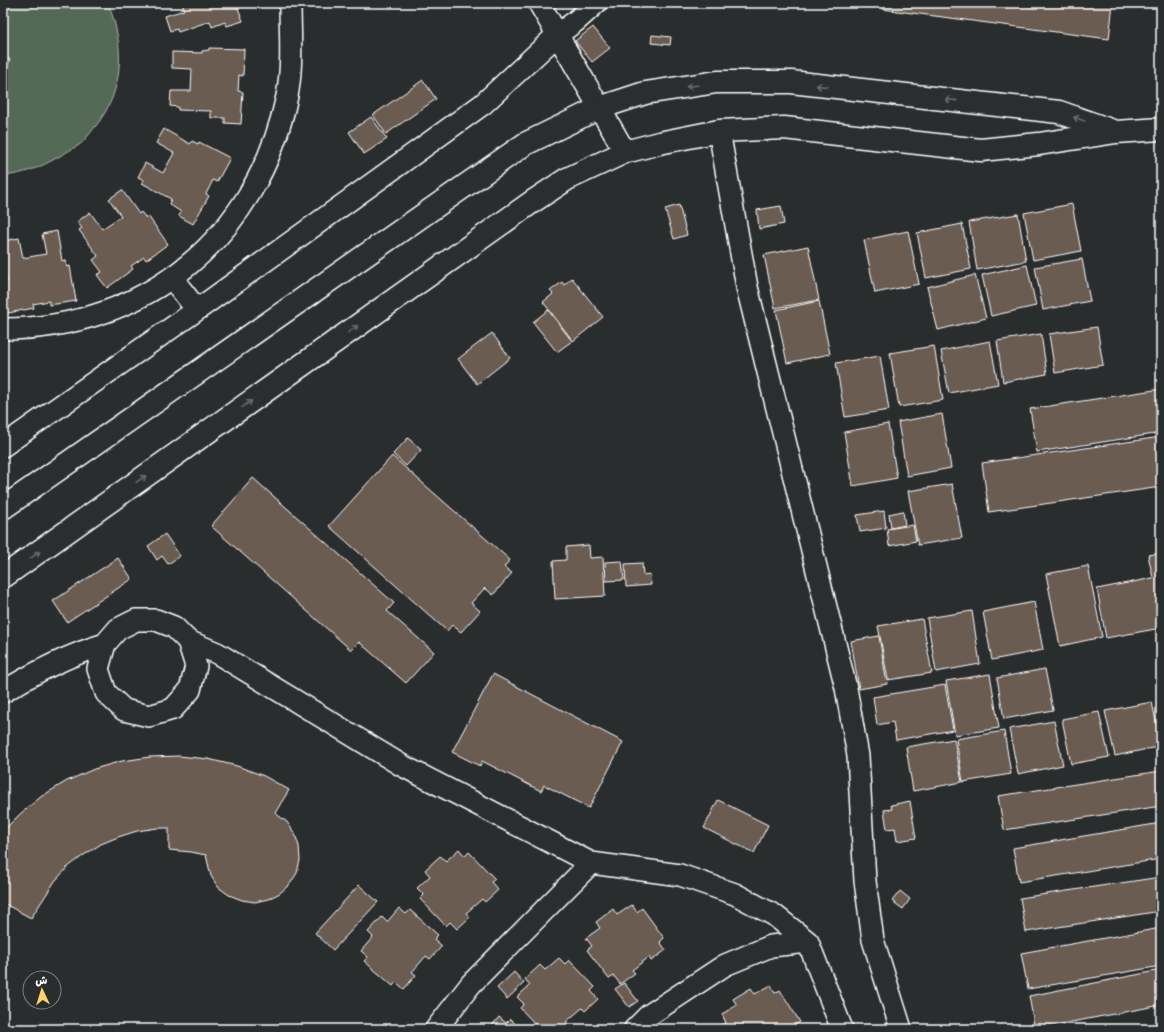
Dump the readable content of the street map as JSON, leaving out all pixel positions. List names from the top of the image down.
{
  "north": "top"
}
